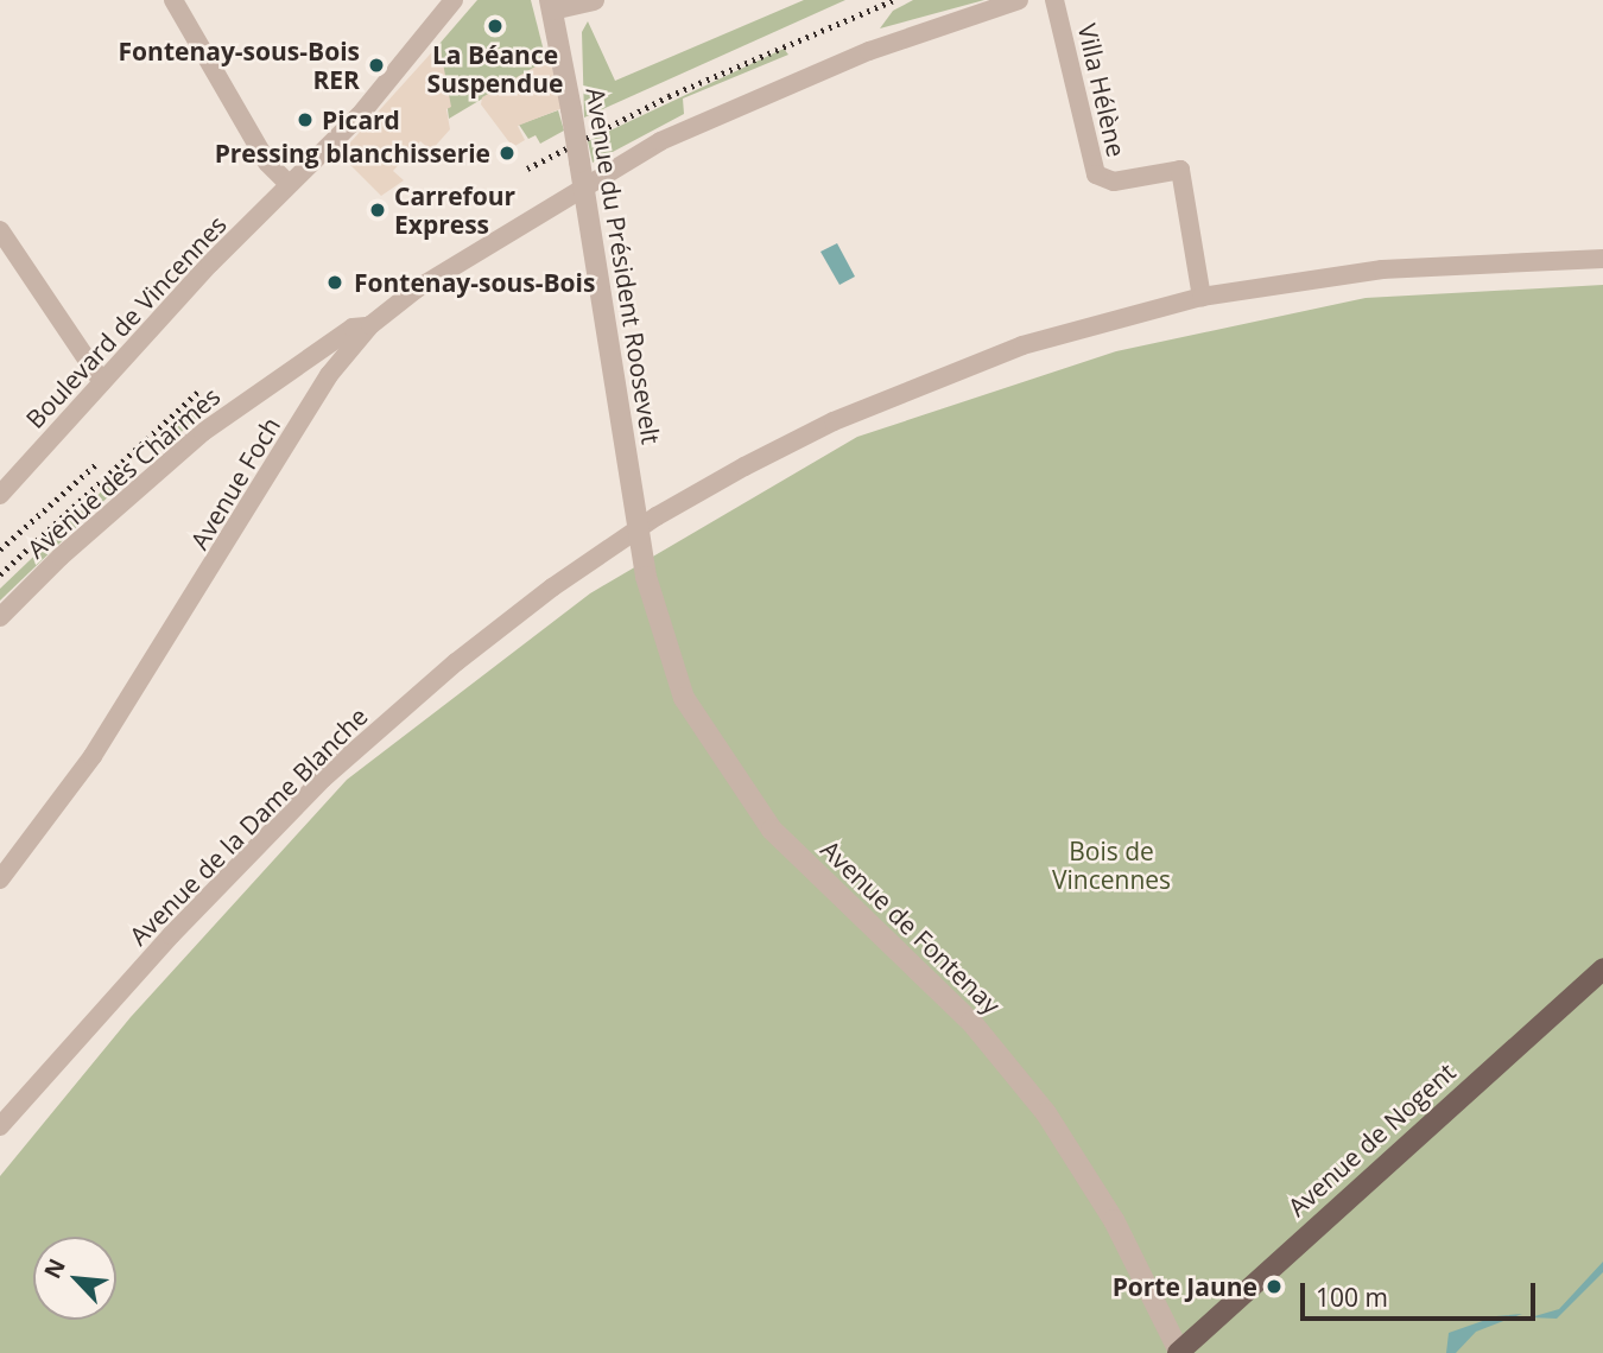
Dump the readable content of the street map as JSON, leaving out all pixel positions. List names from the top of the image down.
{
  "streets": {
    "main road": ["Avenue de Nogent"],
    "street": [
      "Villa Hélène",
      "Avenue du Président Roosevelt",
      "Boulevard de Vincennes",
      "Avenue des Charmes",
      "Avenue Foch",
      "Avenue de la Dame Blanche",
      "Avenue de Fontenay"
    ]
  },
  "crossings": [
    ["Villa Hélène", "Avenue de la Dame Blanche"],
    ["Avenue du Président Roosevelt", "Avenue Foch"],
    ["Avenue du Président Roosevelt", "Avenue de la Dame Blanche"],
    ["Avenue du Président Roosevelt", "Avenue de Fontenay"],
    ["Avenue des Charmes", "Avenue Foch"],
    ["Avenue de la Dame Blanche", "Avenue de Fontenay"],
    ["Avenue de Fontenay", "Avenue de Nogent"]
  ],
  "parks": ["Bois de Vincennes"],
  "places": [
    "La Béance Suspendue",
    "Fontenay-sous-Bois RER",
    "Picard",
    "Pressing blanchisserie",
    "Carrefour Express",
    "Fontenay-sous-Bois",
    "Porte Jaune"
  ],
  "scale_bar": "100 m",
  "north": "top left"
}
